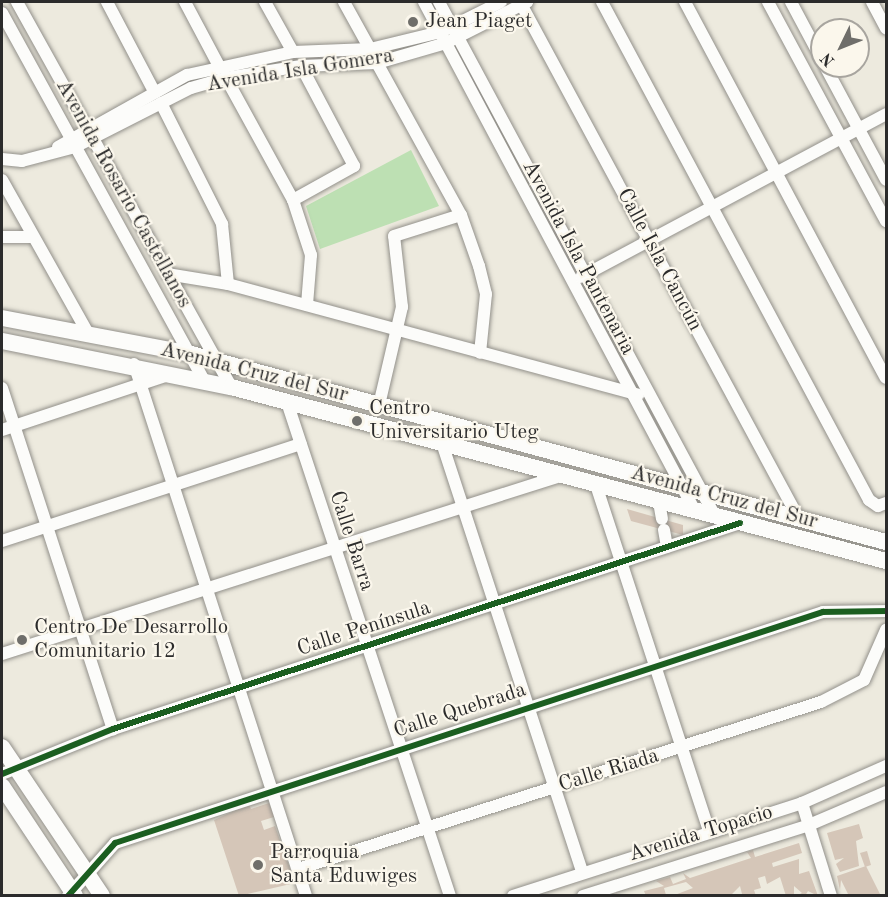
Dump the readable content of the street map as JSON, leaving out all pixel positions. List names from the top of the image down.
{
  "streets": {
    "main road": ["Avenida Cruz del Sur"],
    "street": [
      "Avenida Isla Gomera",
      "Avenida Rosario Castellanos",
      "Avenida Isla Pantenaria",
      "Calle Isla Cancún",
      "Calle Barra",
      "Calle Península",
      "Calle Quebrada",
      "Calle Riada",
      "Avenida Topacio"
    ]
  },
  "crossings": [
    ["Avenida Isla Gomera", "Avenida Rosario Castellanos"],
    ["Avenida Isla Gomera", "Avenida Isla Pantenaria"],
    ["Avenida Isla Gomera", "Calle Isla Cancún"],
    ["Avenida Rosario Castellanos", "Avenida Cruz del Sur"],
    ["Avenida Isla Pantenaria", "Avenida Cruz del Sur"],
    ["Calle Isla Cancún", "Avenida Cruz del Sur"],
    ["Avenida Cruz del Sur", "Calle Barra"],
    ["Avenida Cruz del Sur", "Calle Península"],
    ["Calle Barra", "Calle Península"],
    ["Calle Barra", "Calle Quebrada"],
    ["Calle Barra", "Calle Riada"]
  ],
  "places": [
    "Jean Piaget",
    "Centro Universitario Uteg",
    "Centro De Desarrollo Comunitario 12",
    "Parroquia Santa Eduwiges"
  ],
  "north": "bottom left"
}
